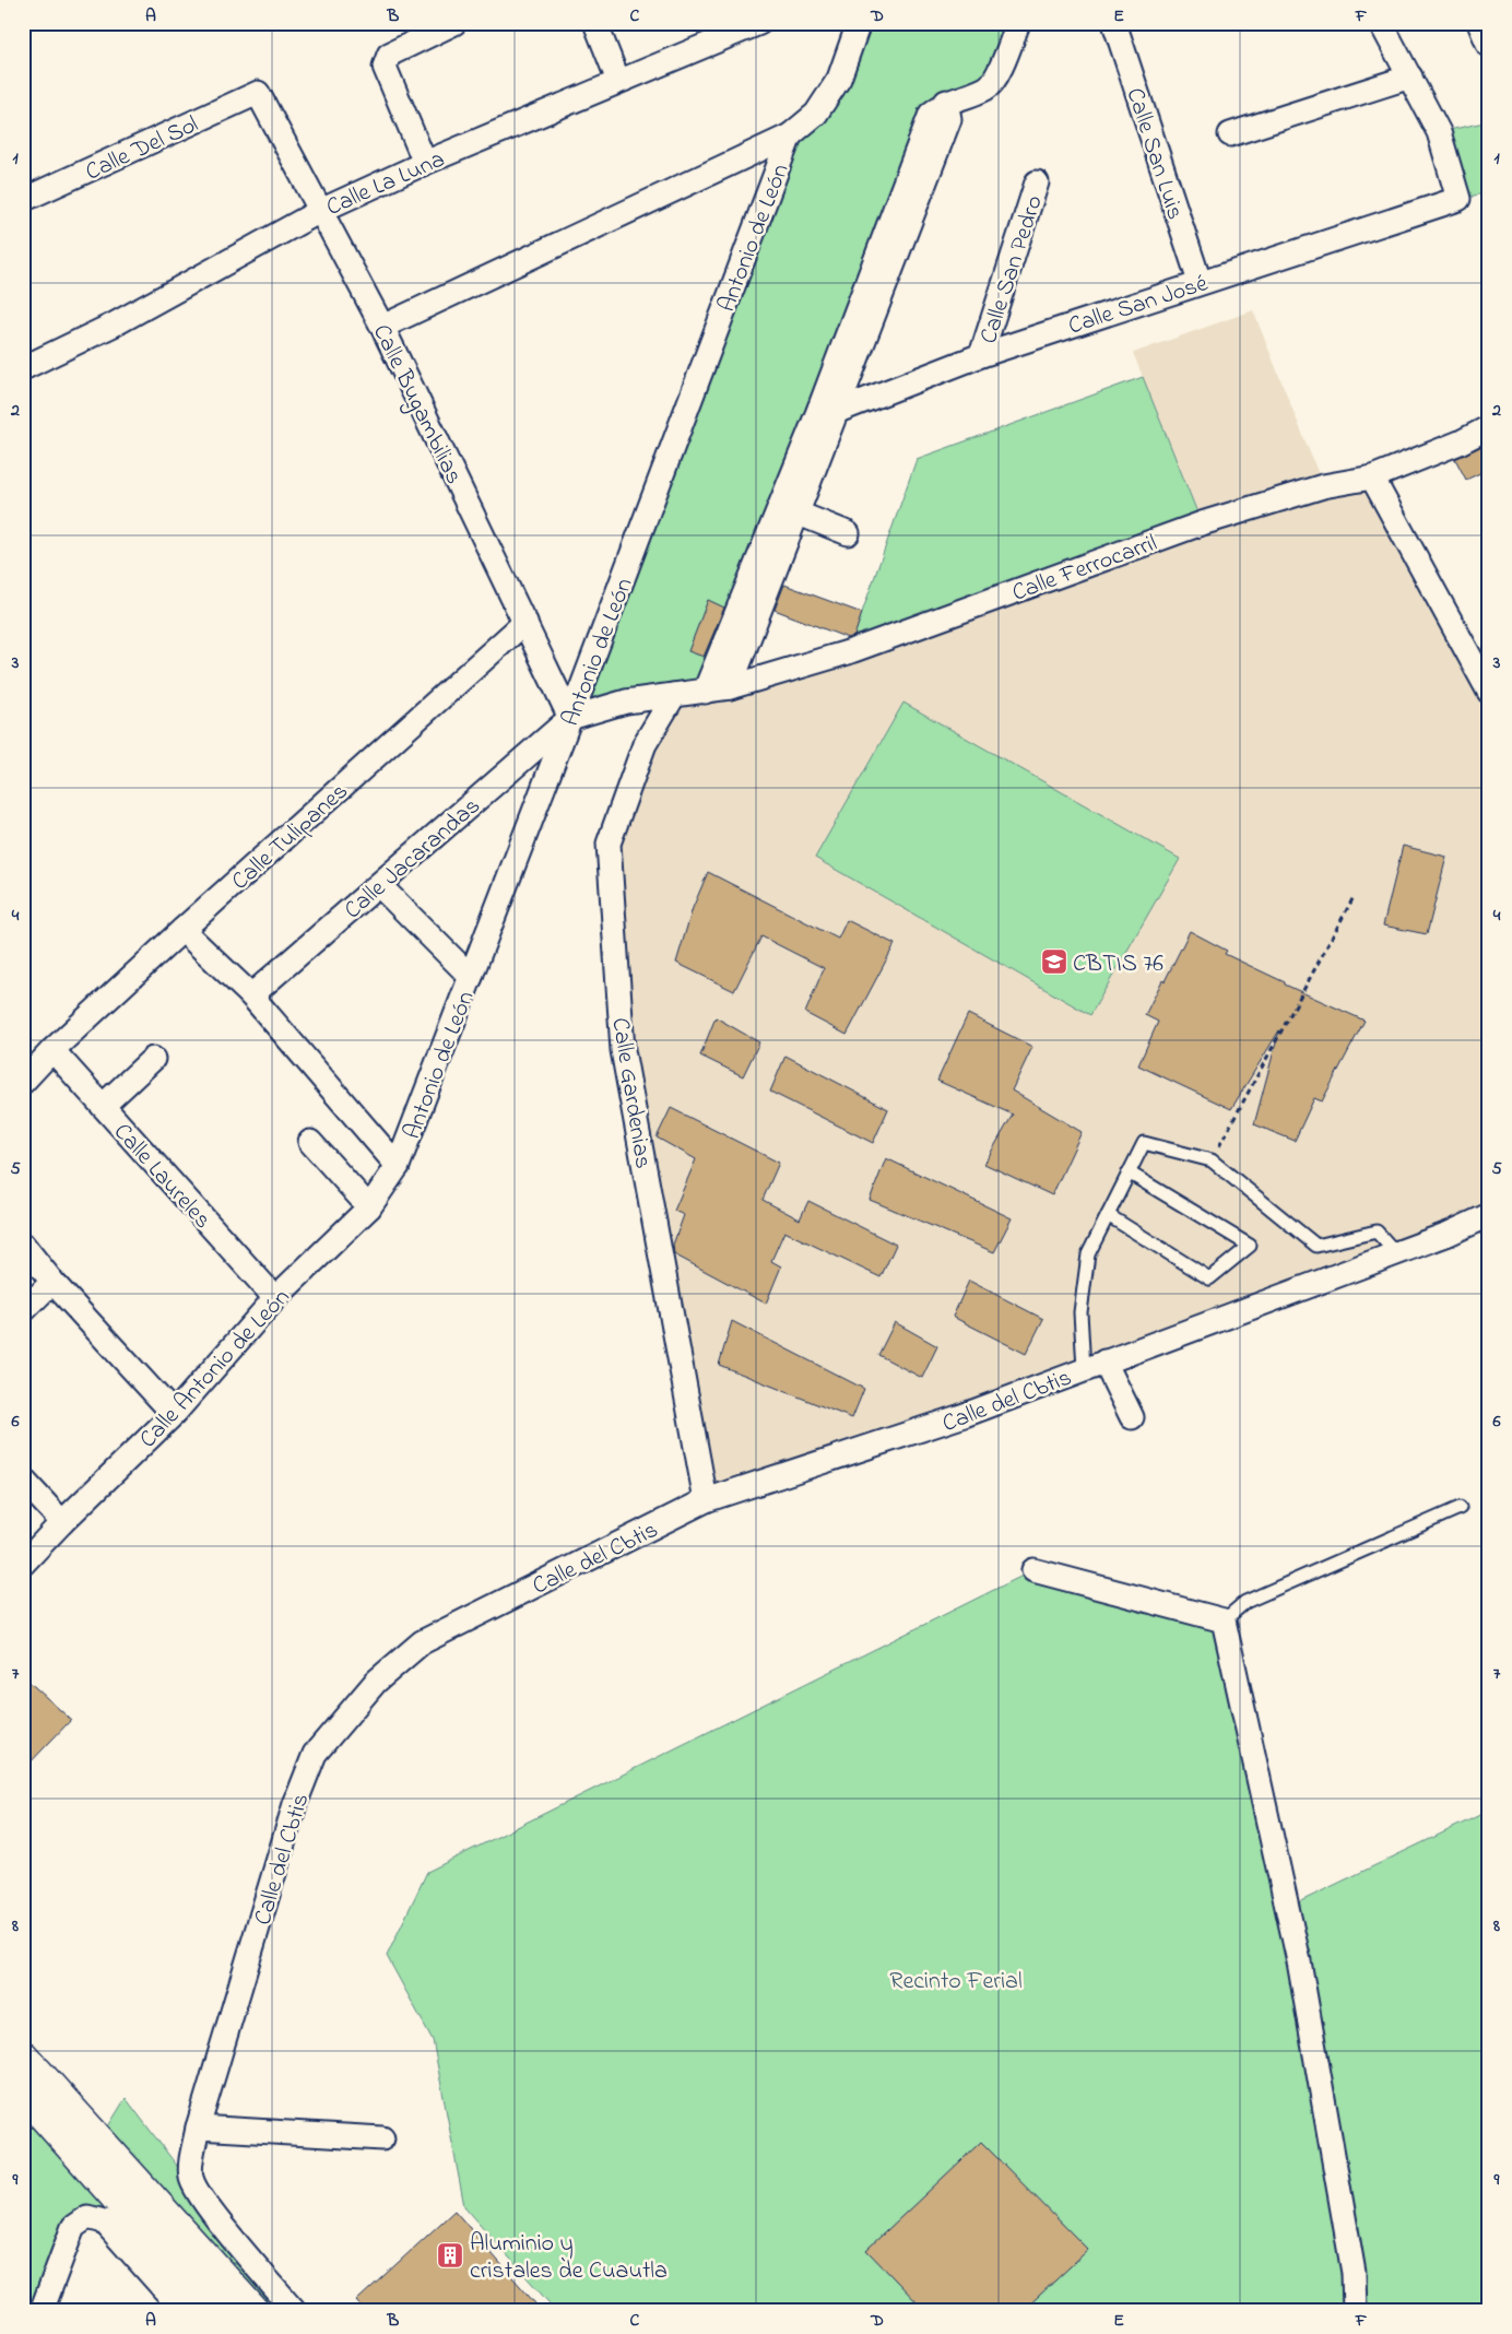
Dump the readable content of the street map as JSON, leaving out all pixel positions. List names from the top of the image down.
{
  "streets": {
    "street": [
      "Calle Del Sol",
      "Calle San Luis",
      "Calle La Luna",
      "Antonio de León",
      "Calle San Pedro",
      "Calle San José",
      "Calle Bugambilias",
      "Calle Ferrocarril",
      "Calle Tulipanes",
      "Calle Jacarandas",
      "Calle Gardenias",
      "Calle Laureles",
      "Calle Antonio de León",
      "Calle del Cbtis"
    ]
  },
  "crossings": [
    ["Calle Del Sol", "Calle Bugambilias"],
    ["Calle San Luis", "Calle San José"],
    ["Calle La Luna", "Calle Bugambilias"],
    ["Antonio de León", "Calle Bugambilias"],
    ["Antonio de León", "Calle Ferrocarril"],
    ["Antonio de León", "Calle Jacarandas"],
    ["Antonio de León", "Calle Antonio de León"],
    ["Calle San Pedro", "Calle San José"],
    ["Calle Bugambilias", "Calle Ferrocarril"],
    ["Calle Bugambilias", "Calle Tulipanes"],
    ["Calle Bugambilias", "Calle Jacarandas"],
    ["Calle Ferrocarril", "Calle Jacarandas"],
    ["Calle Ferrocarril", "Calle Gardenias"],
    ["Calle Tulipanes", "Calle Laureles"],
    ["Calle Gardenias", "Calle del Cbtis"],
    ["Calle Laureles", "Calle Antonio de León"]
  ],
  "parks": ["Recinto Ferial"],
  "places": {
    "school or university": ["CBTIS 76"],
    "building": ["Aluminio y cristales de Cuautla"]
  },
  "grid": {
    "columns": [
      "A",
      "B",
      "C",
      "D",
      "E",
      "F"
    ],
    "rows": [
      "1",
      "2",
      "3",
      "4",
      "5",
      "6",
      "7",
      "8",
      "9"
    ]
  }
}
